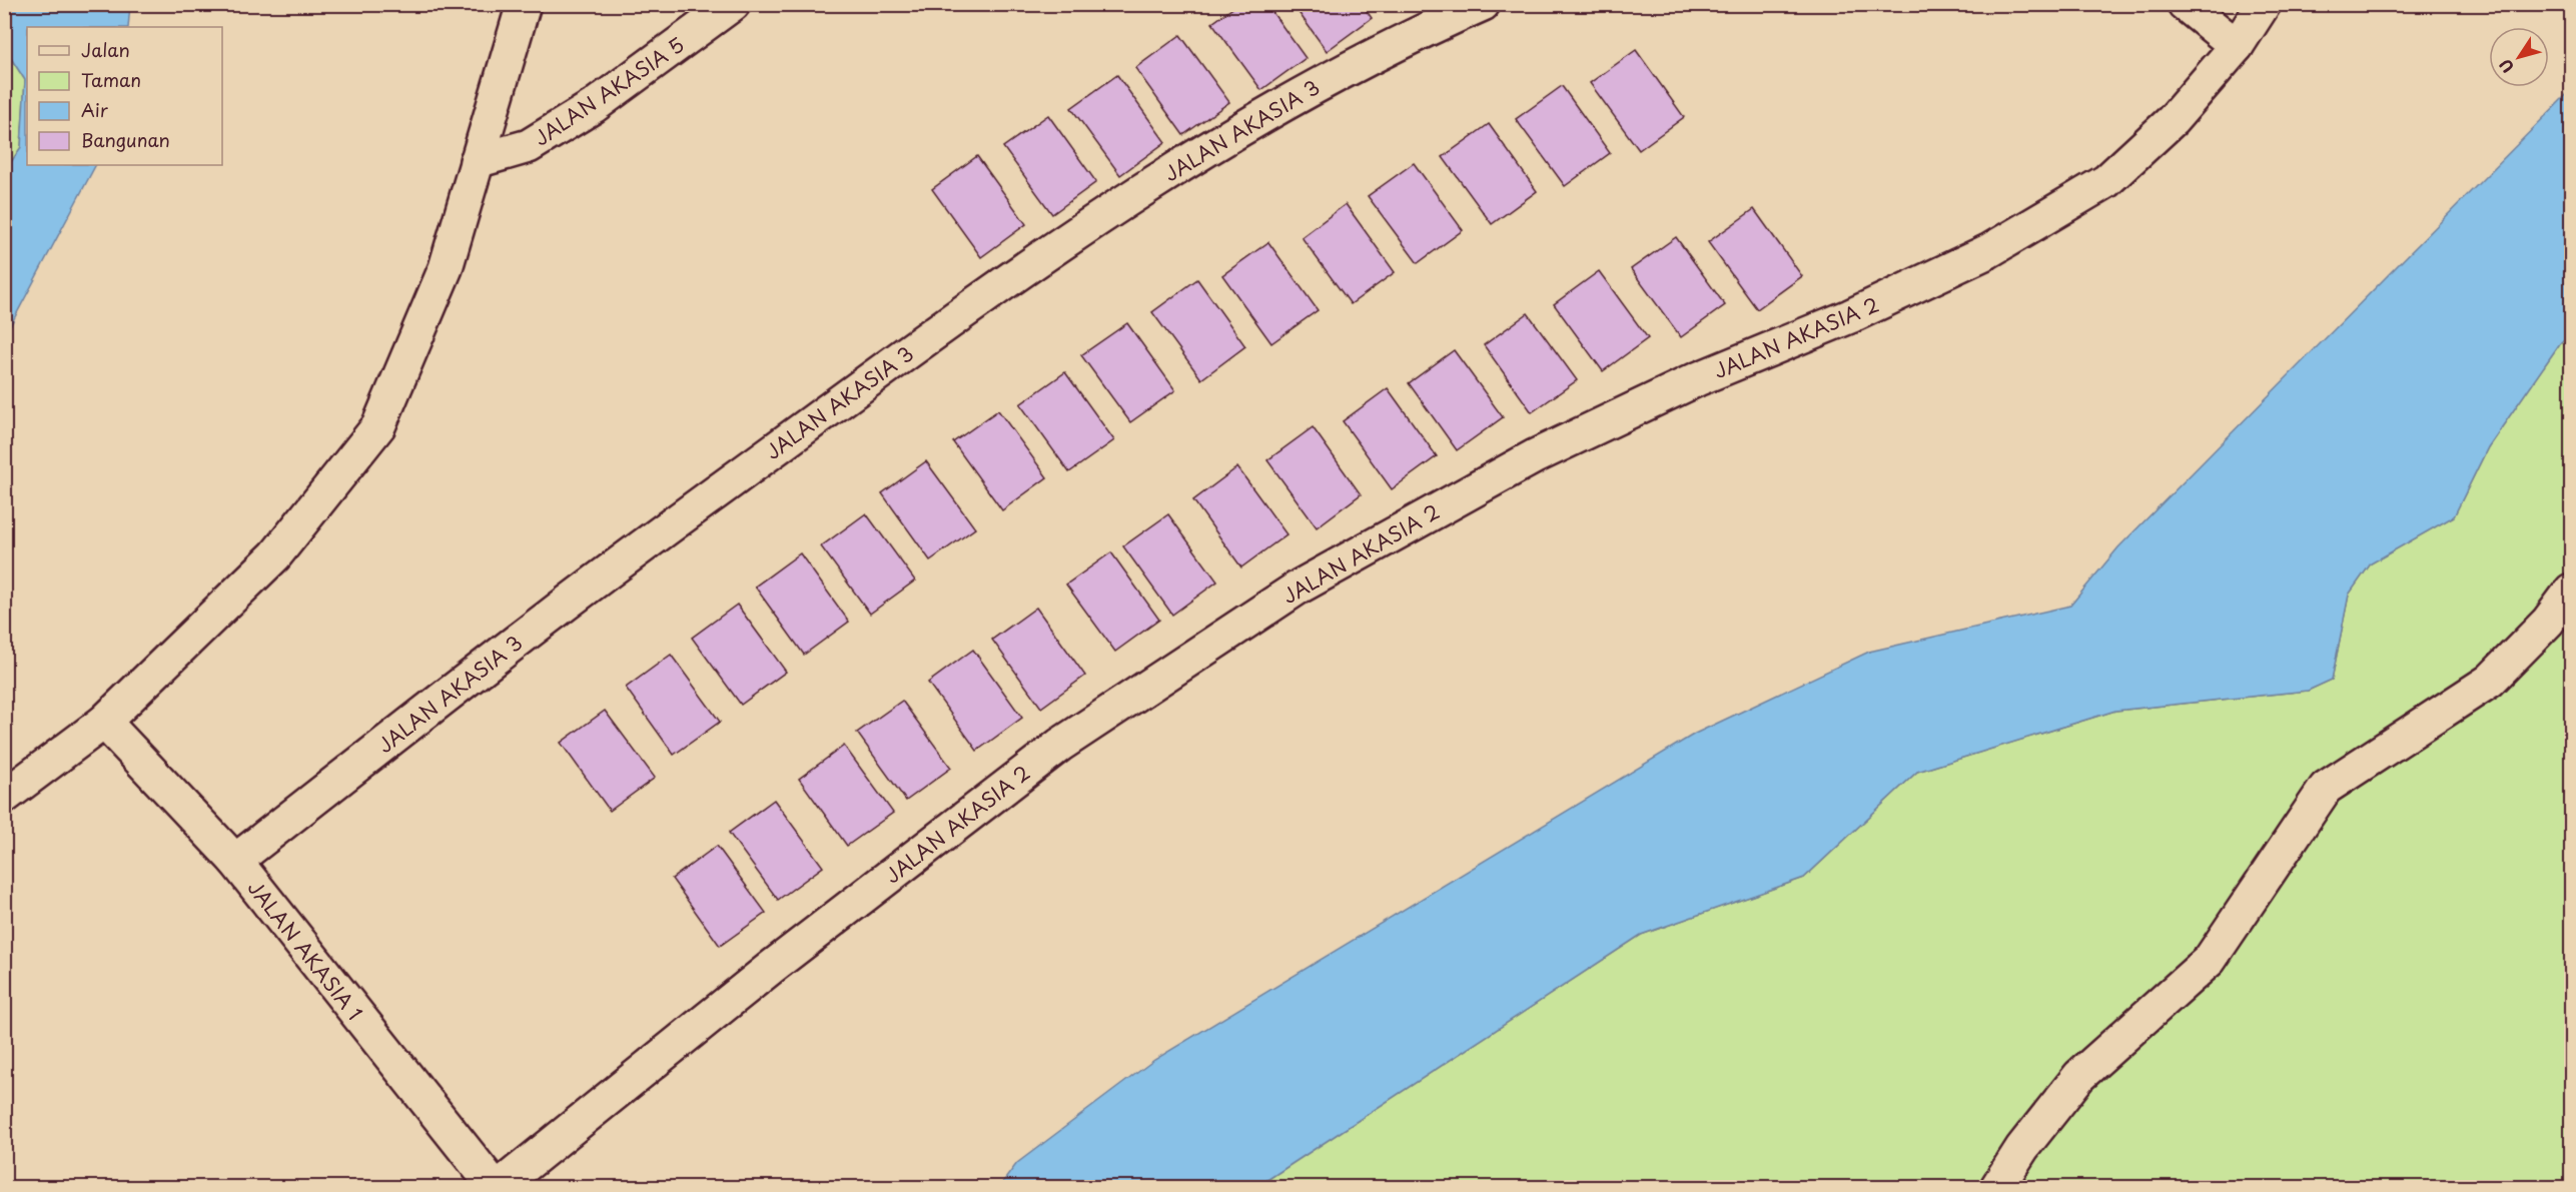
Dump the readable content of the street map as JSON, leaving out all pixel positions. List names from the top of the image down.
{
  "streets": {
    "street": [
      "JALAN AKASIA 5",
      "JALAN AKASIA 3",
      "JALAN AKASIA 2",
      "JALAN AKASIA 1"
    ]
  },
  "crossings": [
    ["JALAN AKASIA 3", "JALAN AKASIA 1"],
    ["JALAN AKASIA 2", "JALAN AKASIA 1"]
  ],
  "legend": [
    "Jalan",
    "Taman",
    "Air",
    "Bangunan"
  ],
  "north": "bottom left"
}
